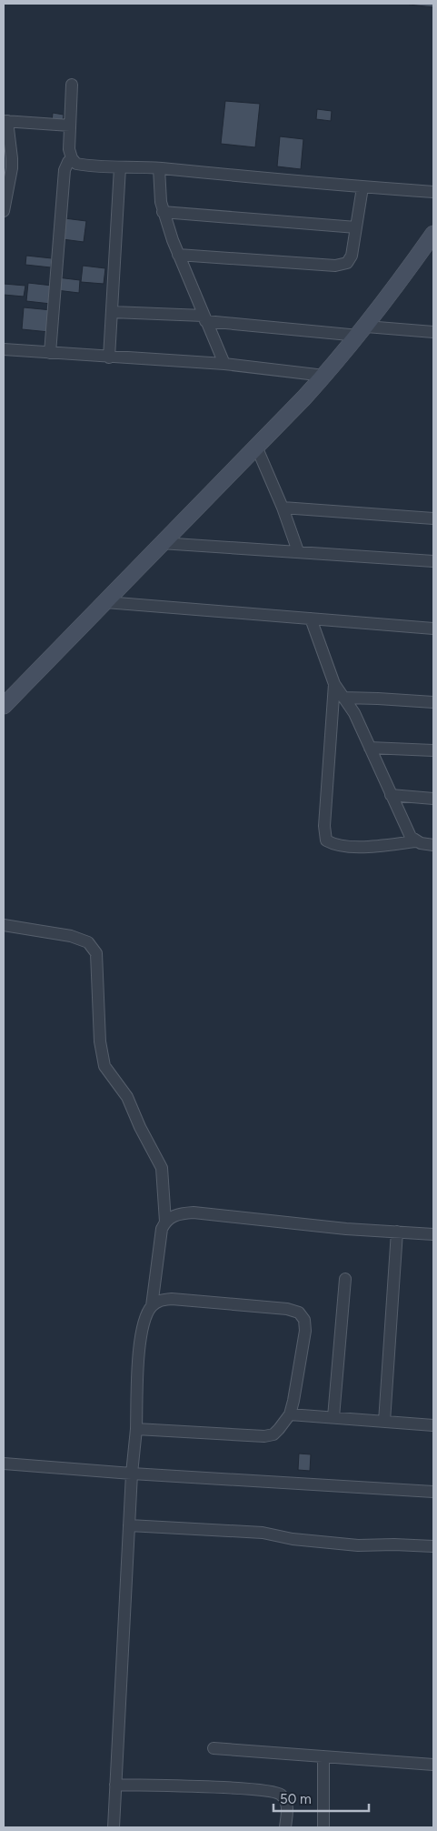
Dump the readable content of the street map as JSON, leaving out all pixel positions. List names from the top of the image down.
{
  "scale_bar": "50 m"
}
